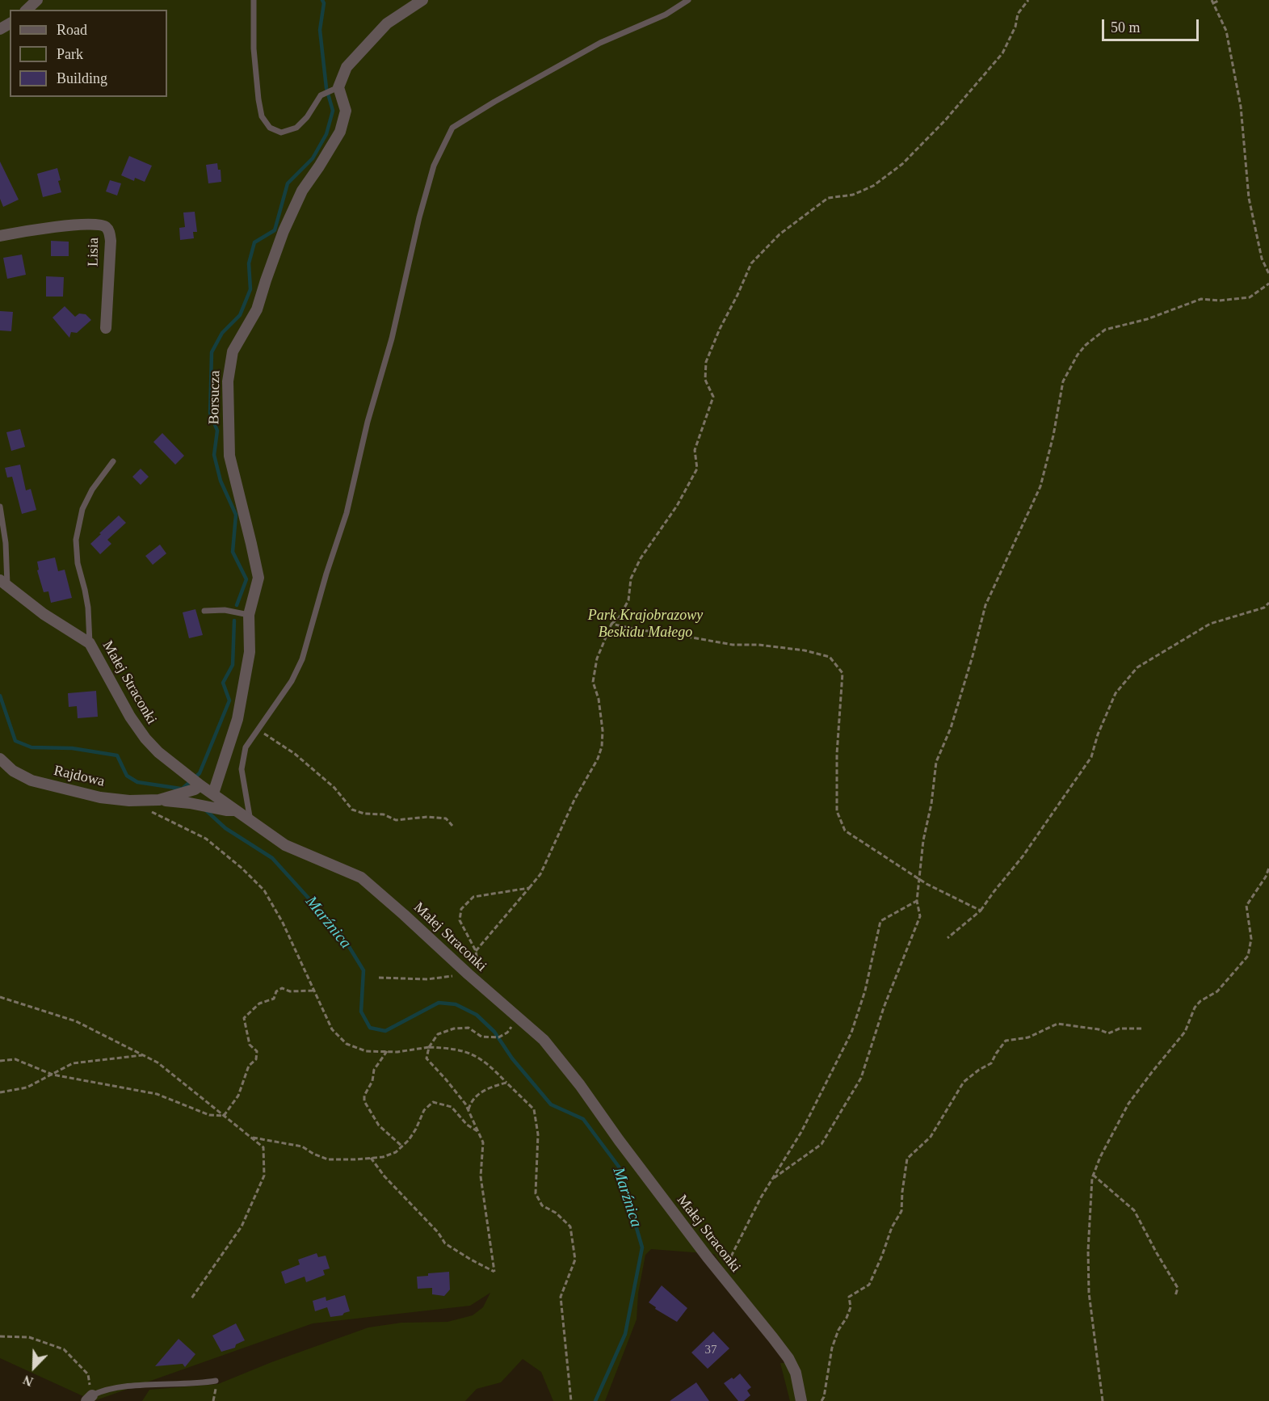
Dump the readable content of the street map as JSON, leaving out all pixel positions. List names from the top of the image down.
{
  "streets": {
    "street": [
      "Lisia",
      "Borsucza",
      "Małej Straconki",
      "Rajdowa"
    ]
  },
  "crossings": [
    ["Borsucza", "Małej Straconki"],
    ["Małej Straconki", "Rajdowa"]
  ],
  "water": ["Marźnica"],
  "parks": ["Park Krajobrazowy Beskidu Małego"],
  "house_numbers": ["37"],
  "legend": ["Road", "Park", "Building"],
  "scale_bar": "50 m",
  "north": "bottom left"
}
